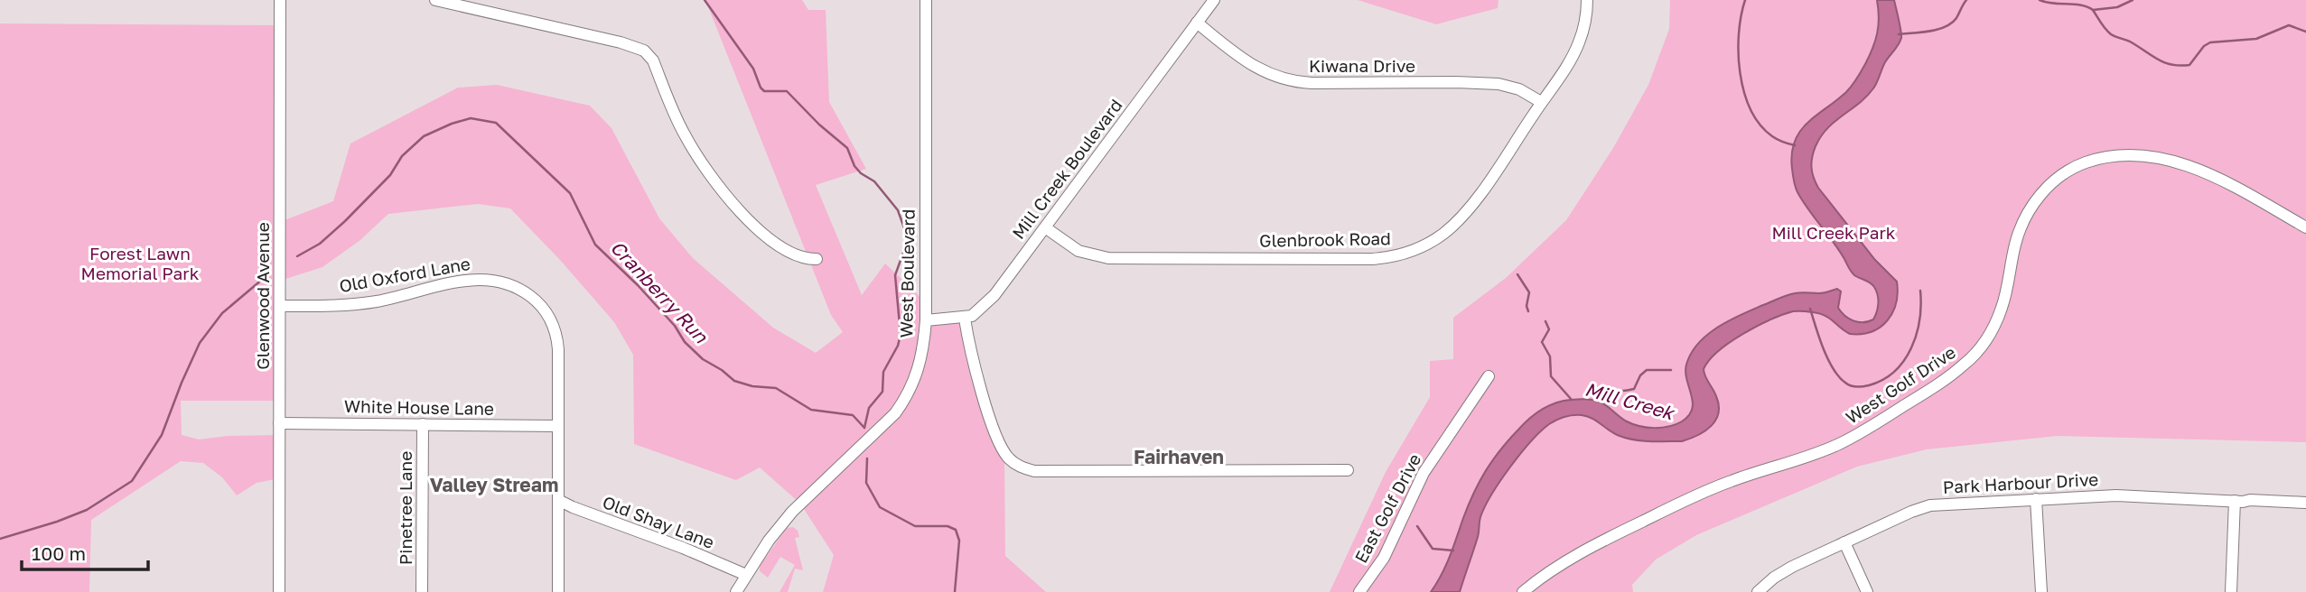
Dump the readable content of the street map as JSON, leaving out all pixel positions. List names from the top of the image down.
{
  "streets": {
    "street": [
      "Kiwana Drive",
      "Mill Creek Boulevard",
      "Glenbrook Road",
      "West Boulevard",
      "Old Oxford Lane",
      "Glenwood Avenue",
      "West Golf Drive",
      "White House Lane",
      "Park Harbour Drive",
      "Pinetree Lane",
      "East Golf Drive",
      "Old Shay Lane"
    ]
  },
  "crossings": [
    ["Kiwana Drive", "Mill Creek Boulevard"],
    ["Kiwana Drive", "Glenbrook Road"],
    ["Mill Creek Boulevard", "Glenbrook Road"],
    ["West Boulevard", "Old Shay Lane"],
    ["Old Oxford Lane", "Glenwood Avenue"],
    ["Old Oxford Lane", "White House Lane"],
    ["Old Oxford Lane", "Old Shay Lane"],
    ["Glenwood Avenue", "White House Lane"],
    ["White House Lane", "Pinetree Lane"]
  ],
  "districts": ["Fairhaven", "Valley Stream"],
  "water": ["Cranberry Run", "Mill Creek"],
  "parks": ["Mill Creek Park", "Forest Lawn Memorial Park"],
  "scale_bar": "100 m"
}
